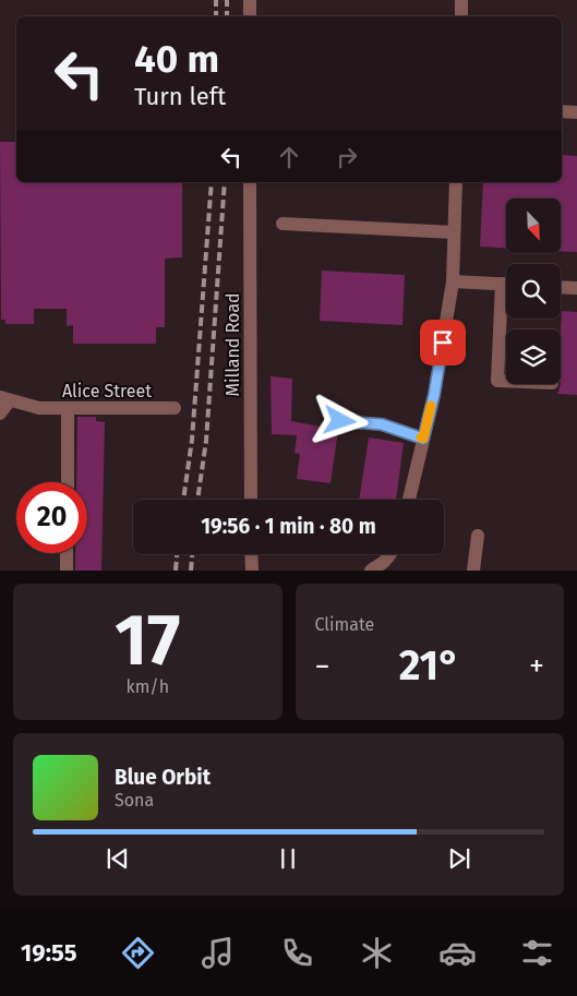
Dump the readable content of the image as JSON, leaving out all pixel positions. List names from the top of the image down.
{
  "streets": {
    "street": ["Milland Road", "Alice Street"]
  },
  "north": "bottom right",
  "page": {
    "turn": ["40 m", "Turn left"],
    "limit": "20",
    "trip": "19:56 · 1 min · 80 m",
    "tile": [
      ["17", "km/h"],
      "Climate"
    ],
    "heat": ["−", "21°", "+"],
    "song": ["Blue Orbit", "Sona"],
    "tabs": "19:55"
  }
}
